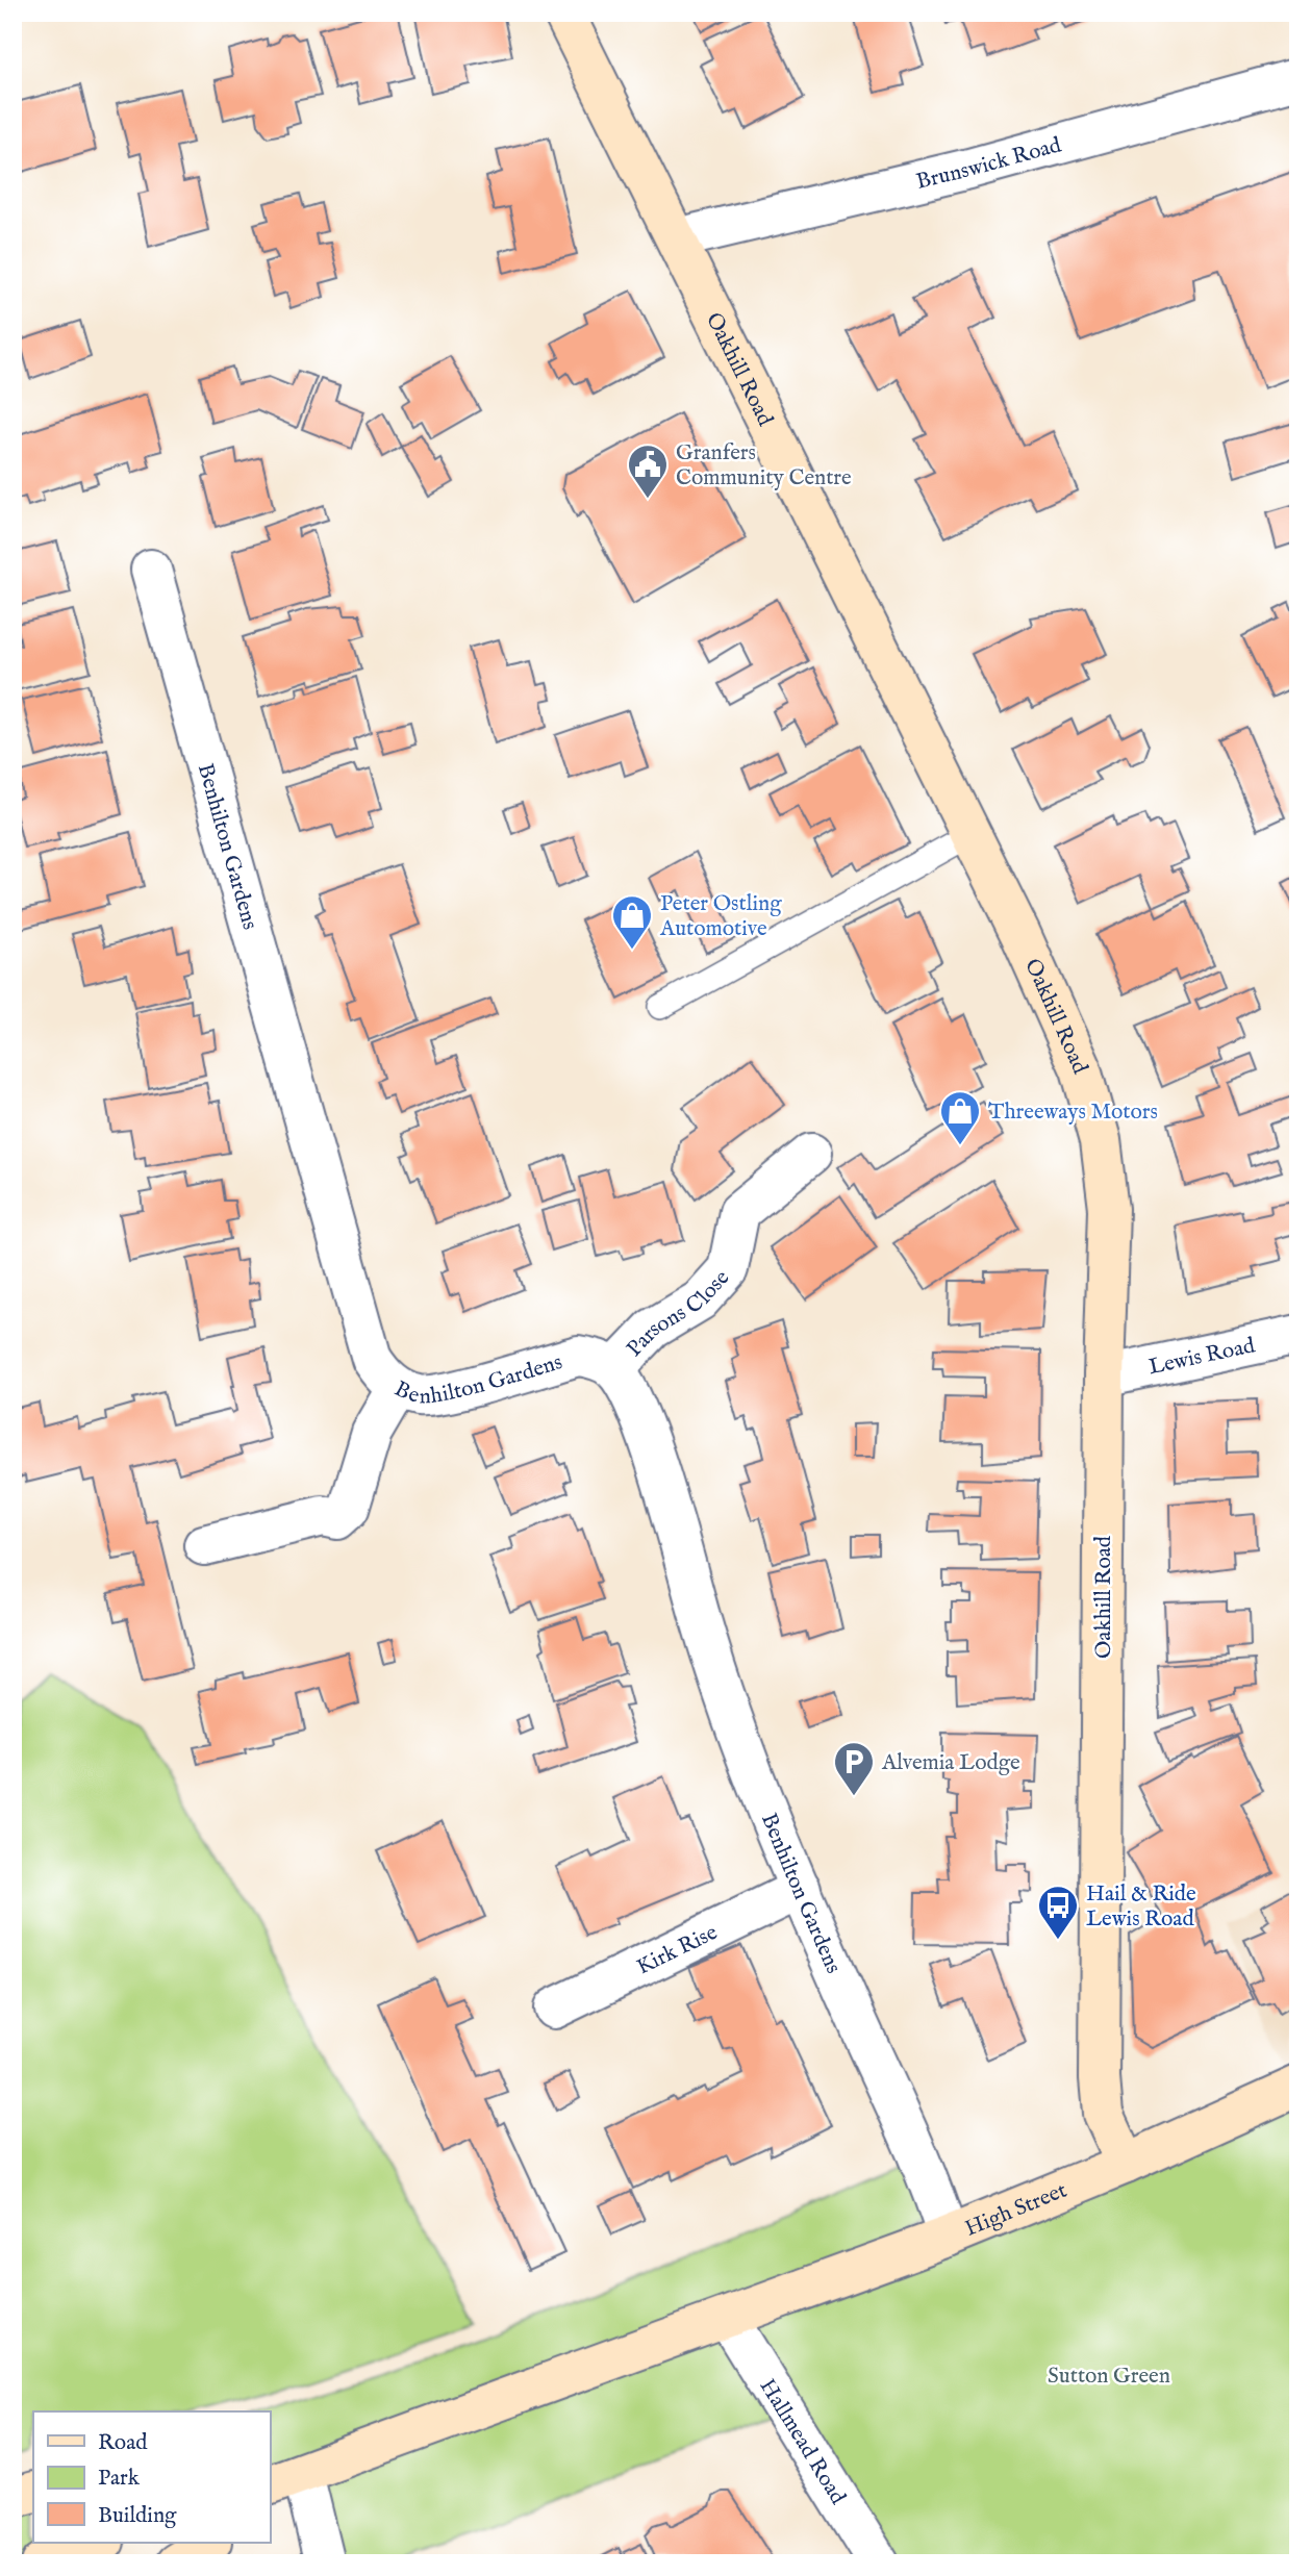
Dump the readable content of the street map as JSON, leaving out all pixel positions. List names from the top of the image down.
{
  "streets": {
    "street": [
      "Brunswick Road",
      "Oakhill Road",
      "Benhilton Gardens",
      "Parsons Close",
      "Lewis Road",
      "Kirk Rise",
      "High Street",
      "Hallmead Road"
    ]
  },
  "crossings": [
    ["Brunswick Road", "Oakhill Road"],
    ["Oakhill Road", "Lewis Road"],
    ["Oakhill Road", "High Street"],
    ["Benhilton Gardens", "Parsons Close"],
    ["Benhilton Gardens", "Kirk Rise"],
    ["Benhilton Gardens", "High Street"],
    ["High Street", "Hallmead Road"]
  ],
  "parks": ["Sutton Green"],
  "places": {
    "public building": ["Granfers Community Centre"],
    "shop": ["Peter Ostling Automotive", "Threeways Motors"],
    "parking": ["Alvemia Lodge"],
    "bus stop": ["Hail & Ride Lewis Road"]
  },
  "legend": ["Road", "Park", "Building"]
}
